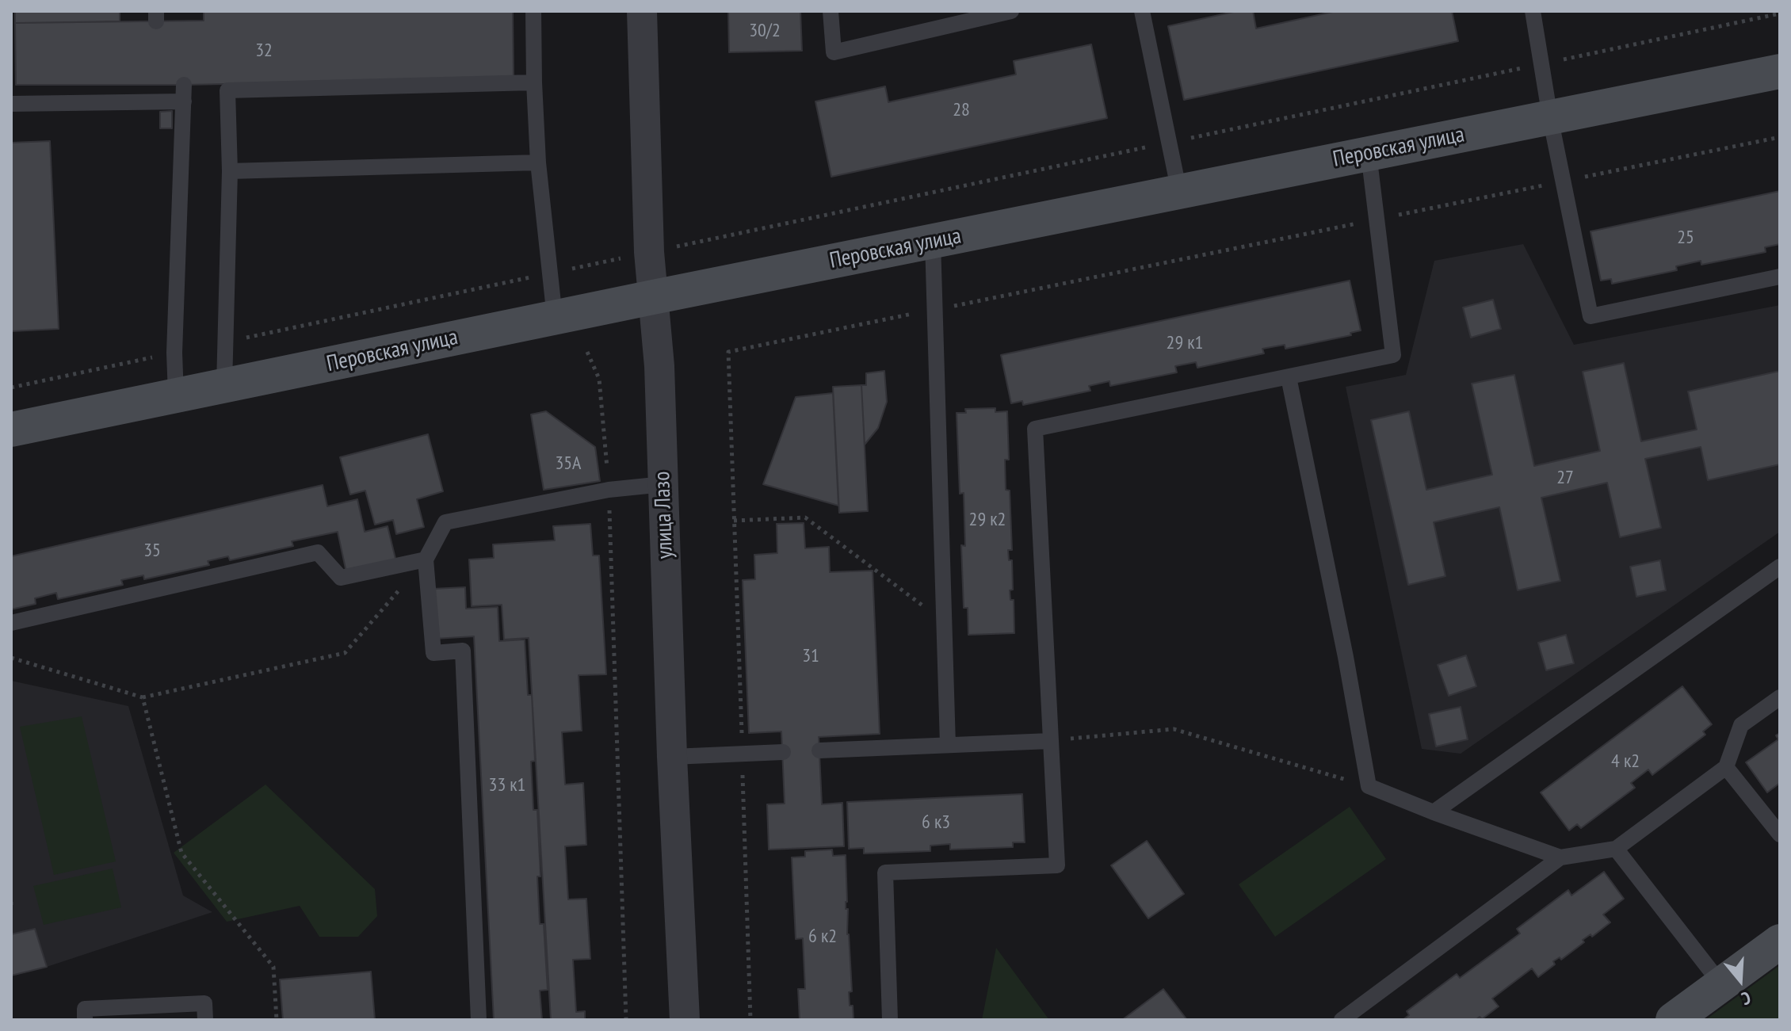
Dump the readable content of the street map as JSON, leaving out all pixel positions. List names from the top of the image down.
{
  "streets": {
    "main road": ["Перовская улица"],
    "street": ["улица Лазо"]
  },
  "crossings": [
    ["Перовская улица", "улица Лазо"]
  ],
  "house_numbers": [
    "30/2",
    "32",
    "28",
    "25",
    "29 к1",
    "35А",
    "27",
    "29 к2",
    "35",
    "31",
    "4 к2",
    "33 к1",
    "6 к3",
    "6 к2"
  ],
  "north": "bottom"
}
